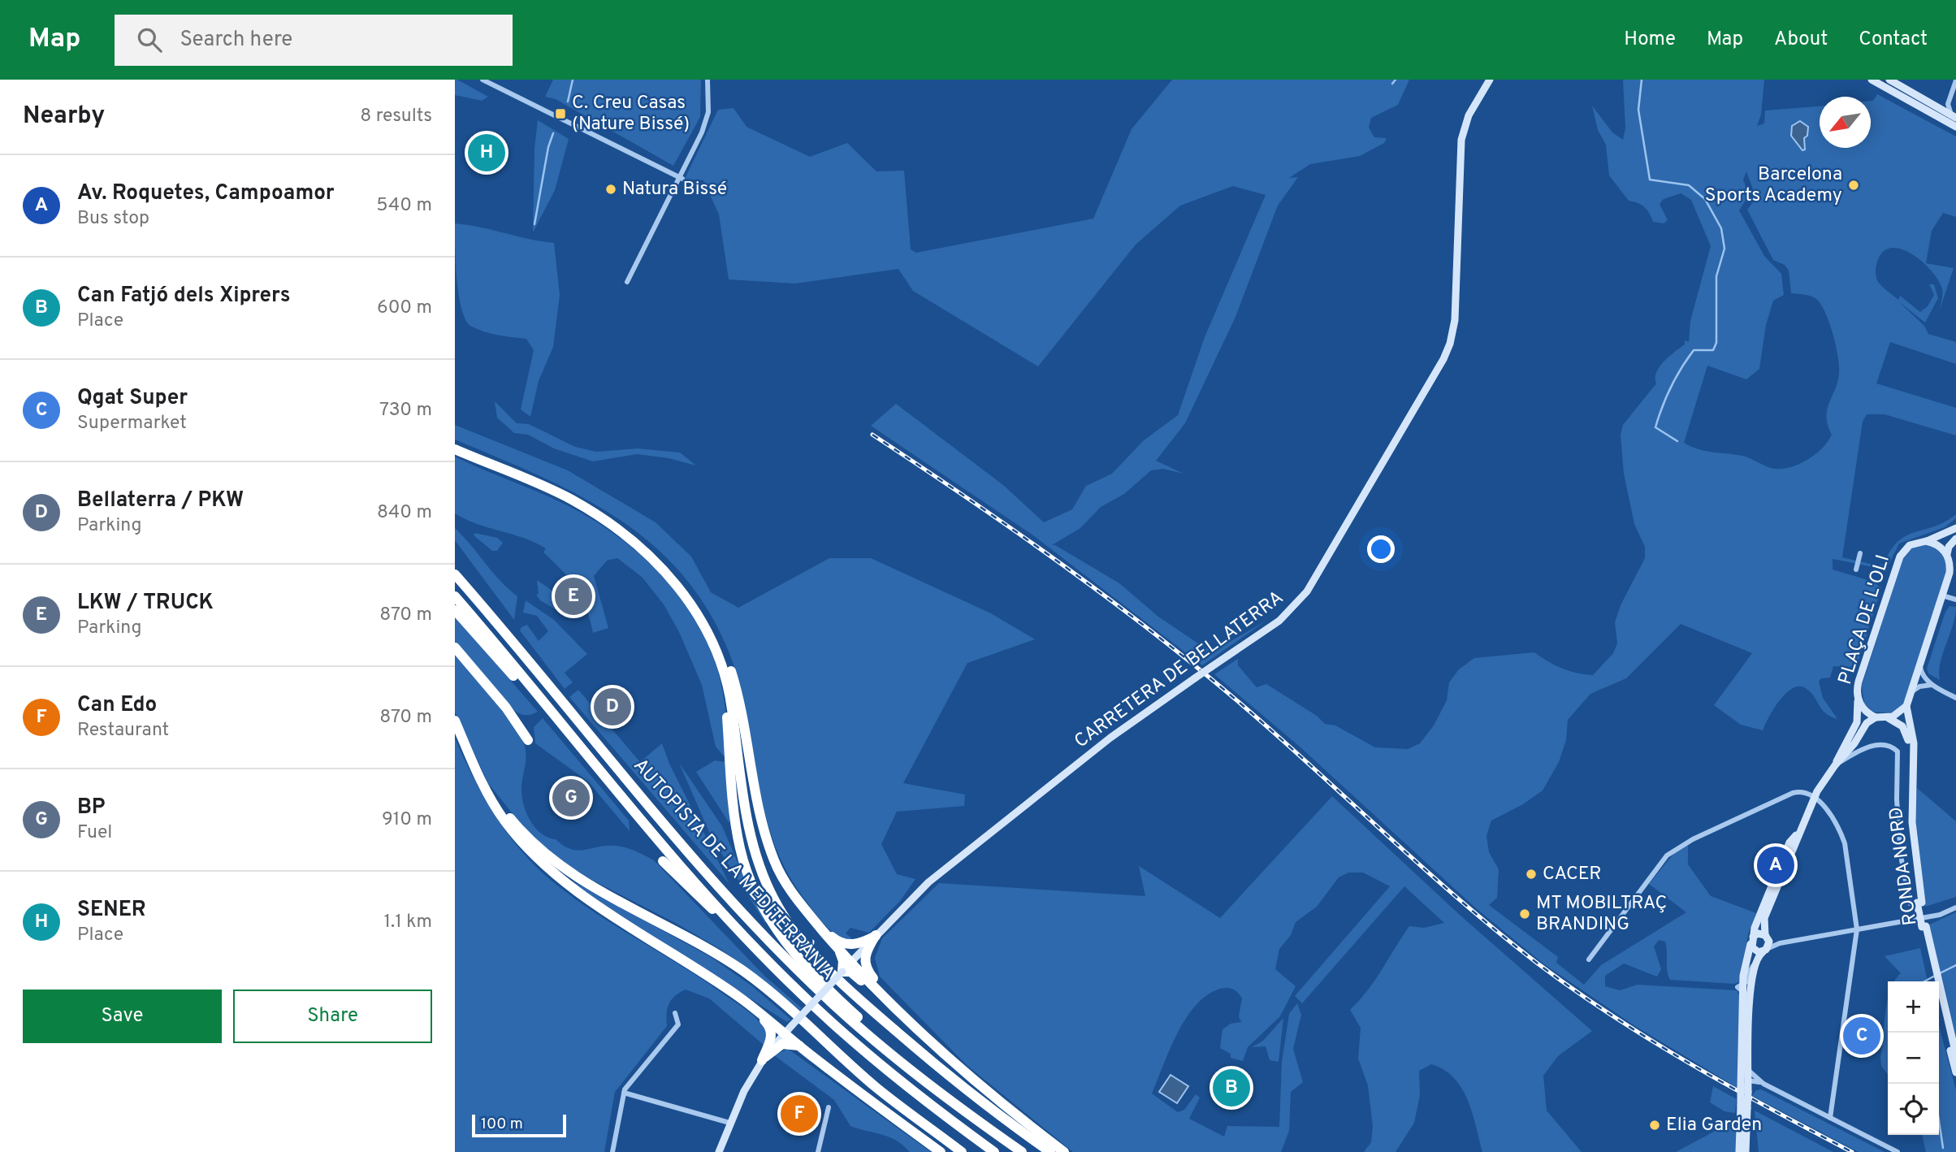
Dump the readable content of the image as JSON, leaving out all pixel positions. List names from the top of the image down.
{
  "streets": {
    "highway": ["AUTOPISTA DE LA MEDITERRÀNIA"],
    "street": ["PLAÇA DE L'OLI", "CARRETERA DE BELLATERRA", "RONDA NORD"]
  },
  "places": {
    "transit": ["C. Creu Casas (Nature Bissé)"],
    "other": [
      "Barcelona Sports Academy",
      "Natura Bissé",
      "CACER",
      "MT MOBILTRAÇ BRANDING",
      "Elia Garden"
    ]
  },
  "scale_bar": "100 m",
  "north": "bottom left",
  "page": {
    "header": "Map",
    "search": "Search here",
    "nav": [
      "Home",
      "Map",
      "About",
      "Contact"
    ],
    "heading": ["Nearby", "8 results"],
    "pins": [
      "H",
      "E",
      "D",
      "G",
      "A",
      "C",
      "B",
      "F"
    ],
    "list": [
      {
        "mark": "A",
        "name": "Av. Roquetes, Campoamor",
        "note": "Bus stop",
        "value": "540 m"
      },
      {
        "mark": "B",
        "name": "Can Fatjó dels Xiprers",
        "note": "Place",
        "value": "600 m"
      },
      {
        "mark": "C",
        "name": "Qgat Super",
        "note": "Supermarket",
        "value": "730 m"
      },
      {
        "mark": "D",
        "name": "Bellaterra / PKW",
        "note": "Parking",
        "value": "840 m"
      },
      {
        "mark": "E",
        "name": "LKW / TRUCK",
        "note": "Parking",
        "value": "870 m"
      },
      {
        "mark": "F",
        "name": "Can Edo",
        "note": "Restaurant",
        "value": "870 m"
      },
      {
        "mark": "G",
        "name": "BP",
        "note": "Fuel",
        "value": "910 m"
      },
      {
        "mark": "H",
        "name": "SENER",
        "note": "Place",
        "value": "1.1 km"
      }
    ],
    "buttons": ["Save", "Share"],
    "map_buttons": ["+", "−"],
    "scale": "100 m"
  }
}
